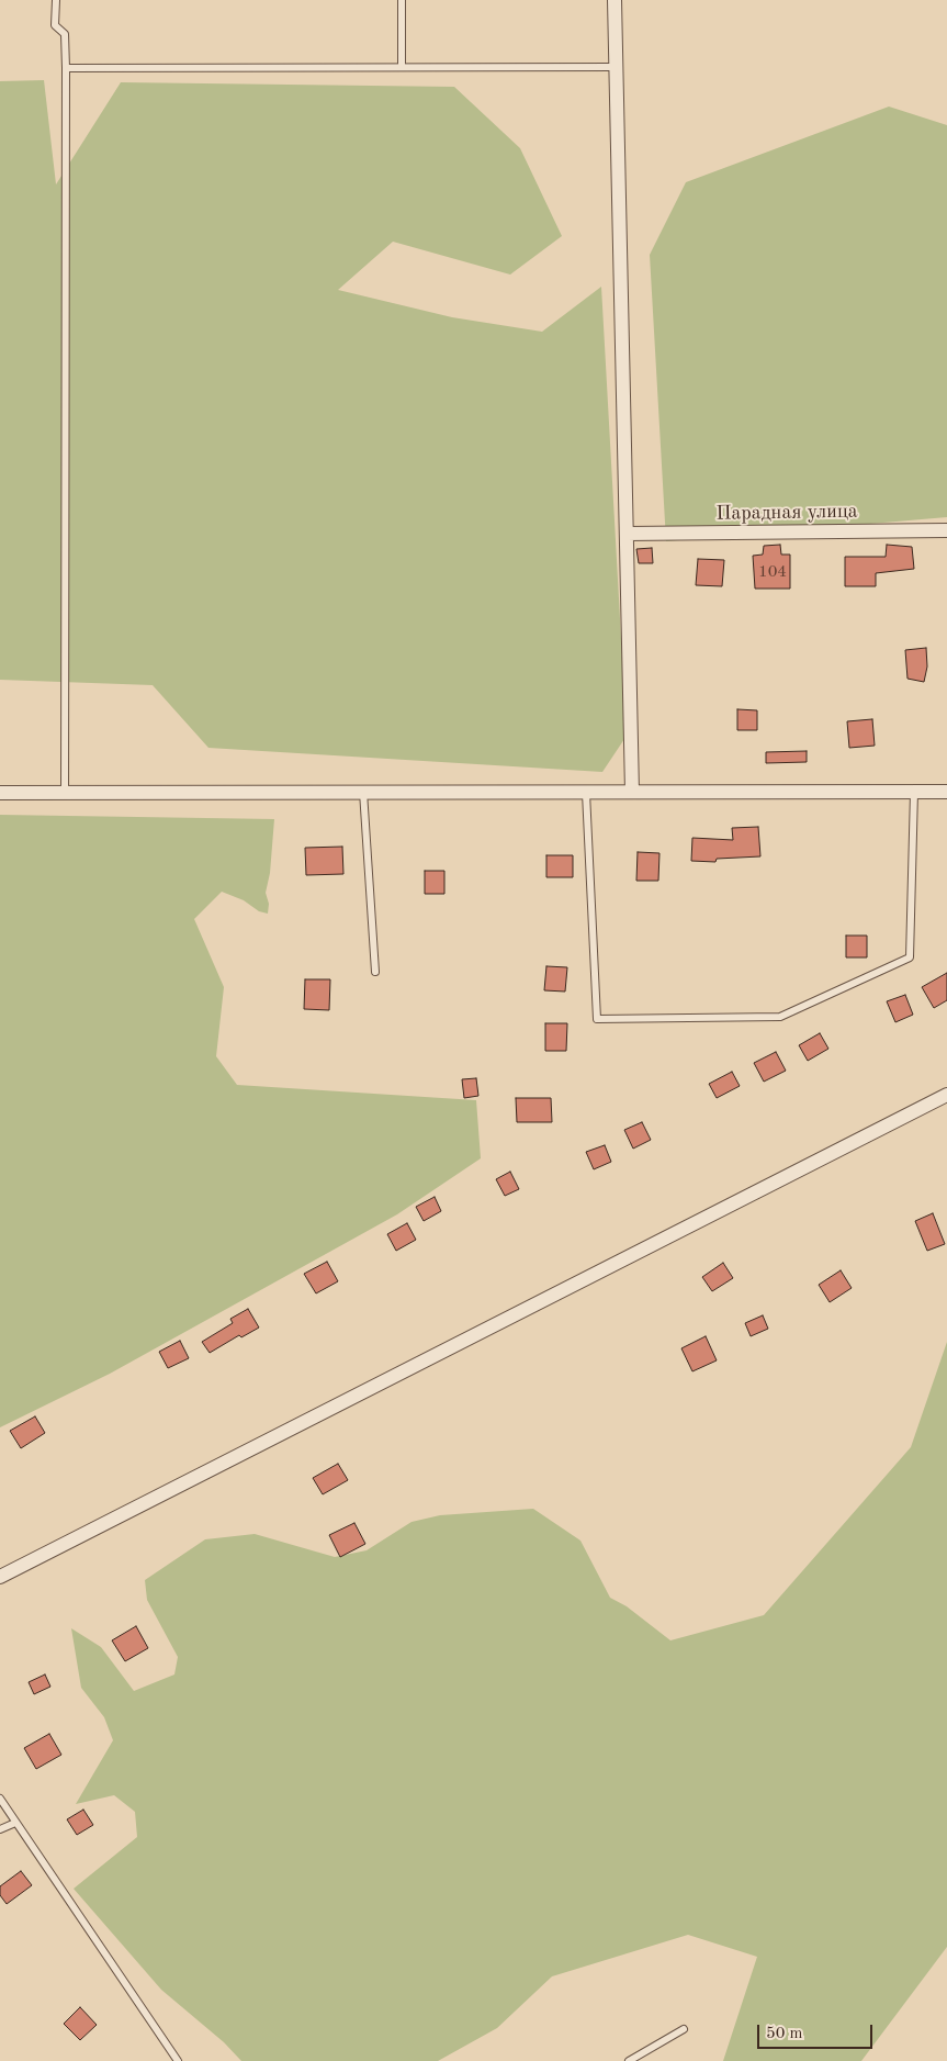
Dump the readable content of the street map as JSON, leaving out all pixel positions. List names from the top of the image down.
{
  "streets": {
    "street": ["Парадная улица"]
  },
  "house_numbers": ["104"],
  "scale_bar": "50 m"
}
